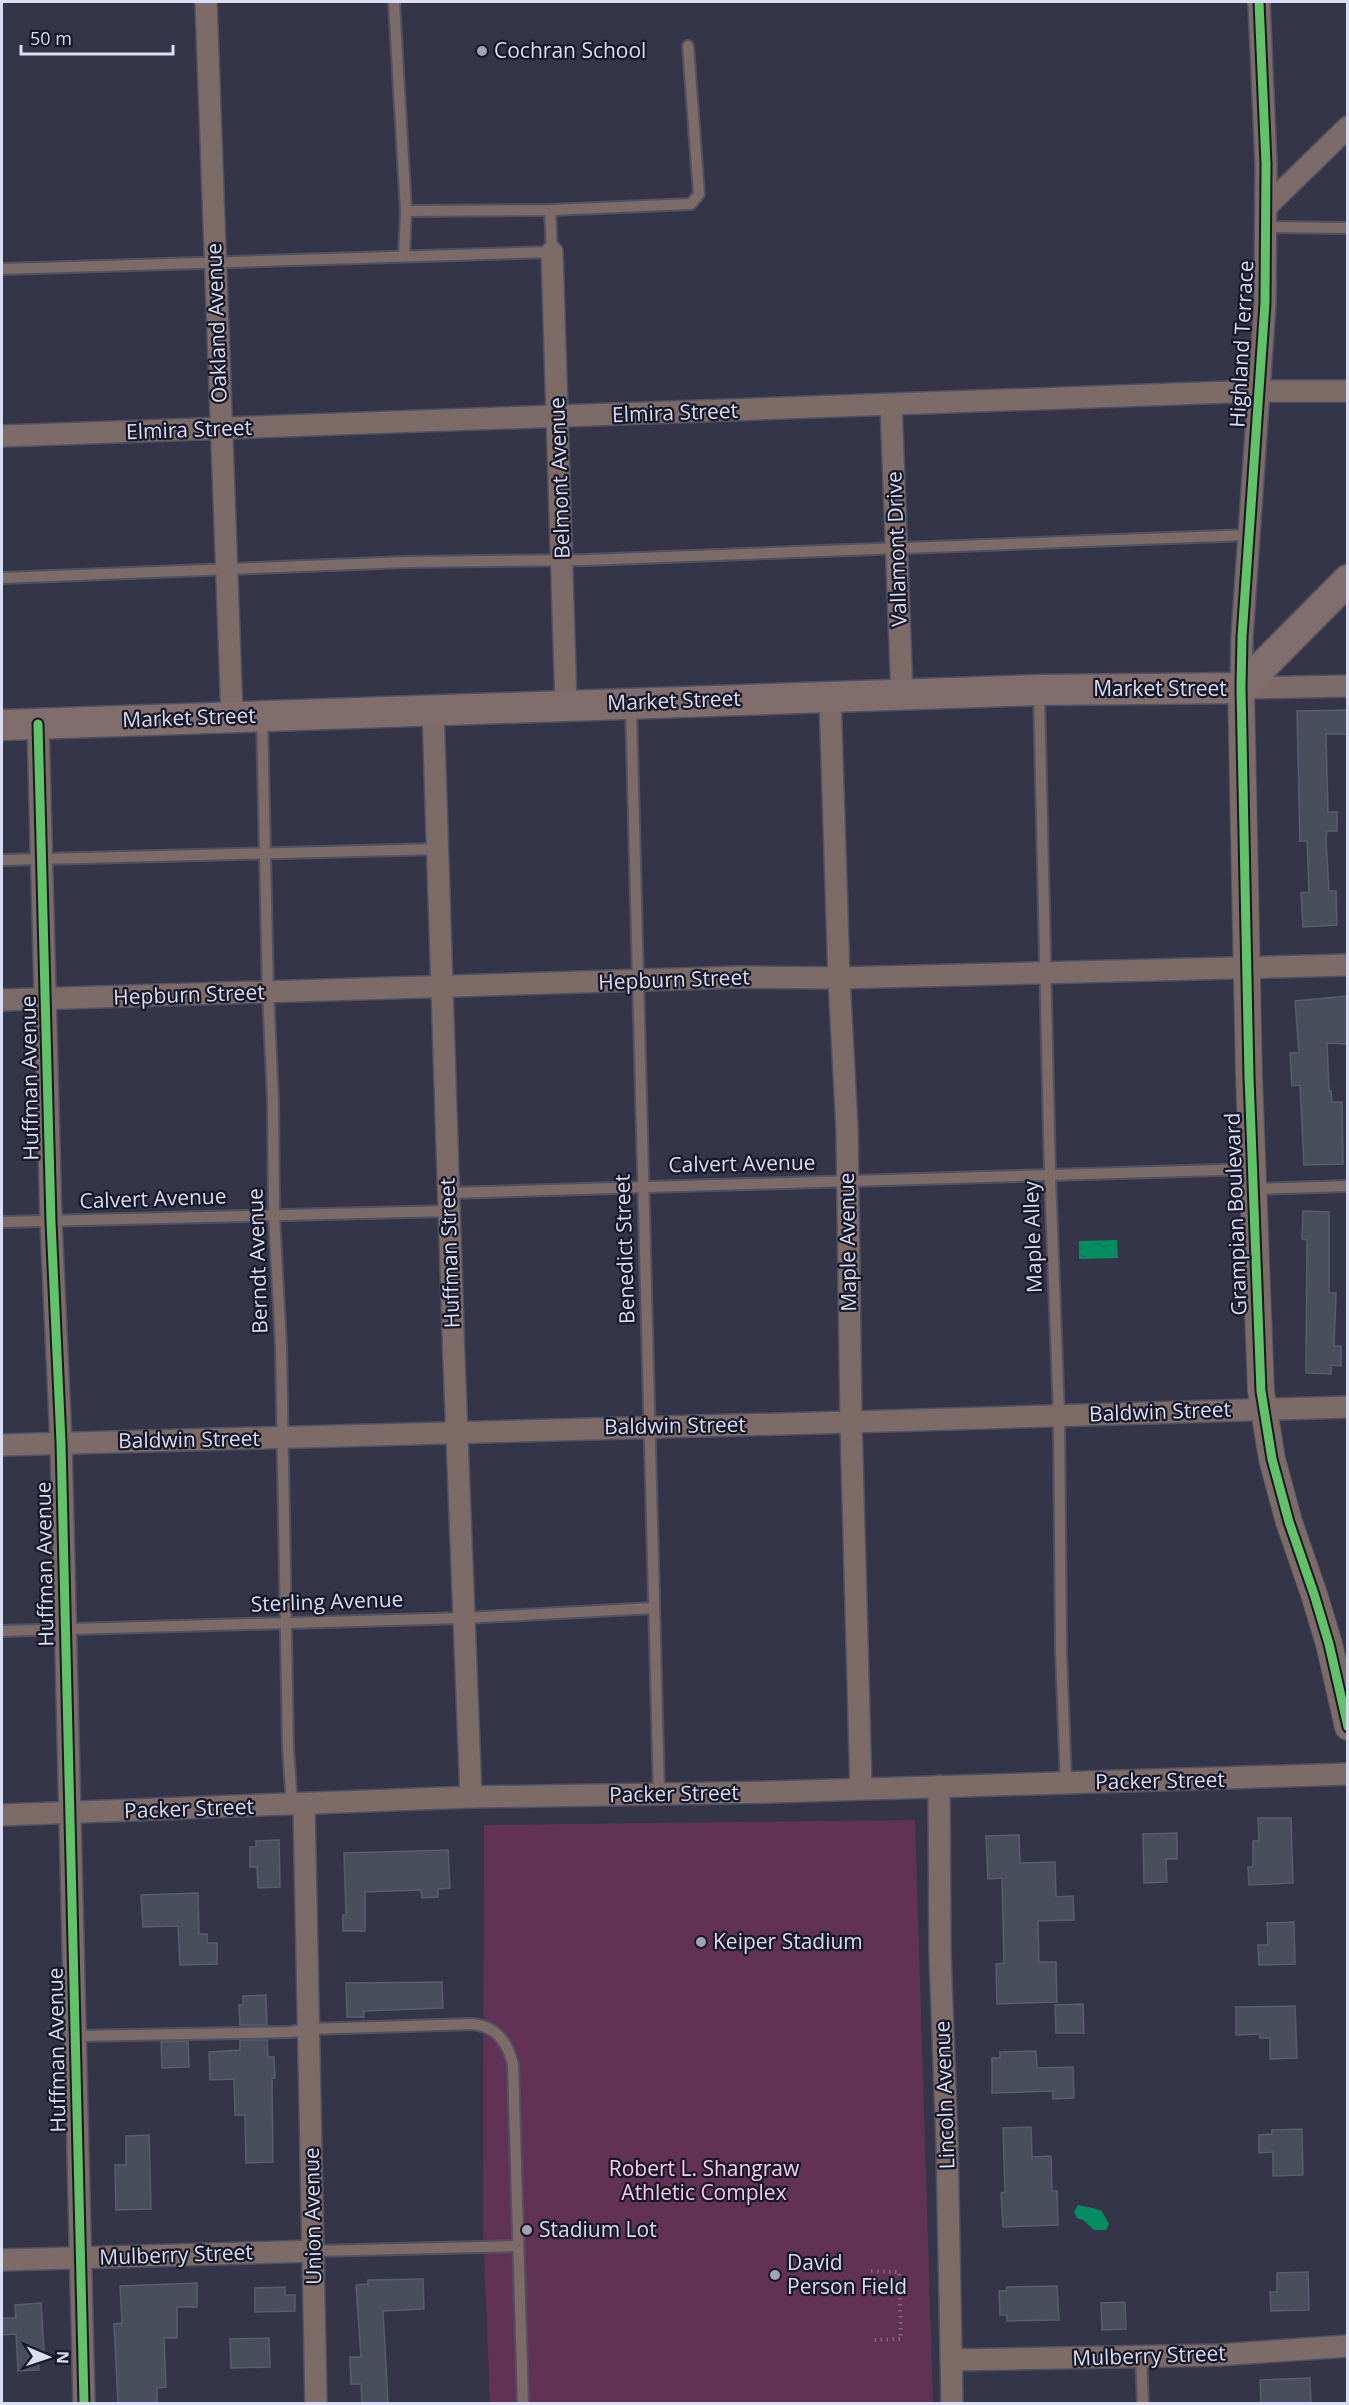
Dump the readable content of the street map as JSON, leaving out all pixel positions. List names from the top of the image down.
{
  "streets": {
    "main road": ["Market Street"],
    "street": [
      "Oakland Avenue",
      "Highland Terrace",
      "Elmira Street",
      "Belmont Avenue",
      "Vallamont Drive",
      "Hepburn Street",
      "Huffman Avenue",
      "Grampian Boulevard",
      "Maple Avenue",
      "Huffman Street",
      "Baldwin Street",
      "Packer Street",
      "Lincoln Avenue",
      "Union Avenue",
      "Mulberry Street"
    ],
    "lane": [
      "Calvert Avenue",
      "Maple Alley",
      "Benedict Street",
      "Berndt Avenue",
      "Sterling Avenue"
    ]
  },
  "crossings": [
    ["Oakland Avenue", "Elmira Street"],
    ["Oakland Avenue", "Market Street"],
    ["Highland Terrace", "Elmira Street"],
    ["Highland Terrace", "Market Street"],
    ["Highland Terrace", "Grampian Boulevard"],
    ["Elmira Street", "Belmont Avenue"],
    ["Elmira Street", "Vallamont Drive"],
    ["Belmont Avenue", "Market Street"],
    ["Vallamont Drive", "Market Street"],
    ["Market Street", "Huffman Avenue"],
    ["Market Street", "Grampian Boulevard"],
    ["Market Street", "Maple Alley"],
    ["Market Street", "Maple Avenue"],
    ["Market Street", "Benedict Street"],
    ["Market Street", "Huffman Street"],
    ["Market Street", "Berndt Avenue"],
    ["Hepburn Street", "Huffman Avenue"],
    ["Hepburn Street", "Grampian Boulevard"],
    ["Hepburn Street", "Maple Alley"],
    ["Hepburn Street", "Maple Avenue"],
    ["Hepburn Street", "Benedict Street"],
    ["Hepburn Street", "Huffman Street"],
    ["Hepburn Street", "Berndt Avenue"],
    ["Huffman Avenue", "Calvert Avenue"],
    ["Huffman Avenue", "Baldwin Street"],
    ["Huffman Avenue", "Sterling Avenue"],
    ["Huffman Avenue", "Packer Street"],
    ["Huffman Avenue", "Mulberry Street"],
    ["Calvert Avenue", "Grampian Boulevard"],
    ["Calvert Avenue", "Maple Alley"],
    ["Calvert Avenue", "Maple Avenue"],
    ["Calvert Avenue", "Benedict Street"],
    ["Calvert Avenue", "Huffman Street"],
    ["Calvert Avenue", "Berndt Avenue"],
    ["Grampian Boulevard", "Baldwin Street"],
    ["Maple Alley", "Baldwin Street"],
    ["Maple Alley", "Packer Street"],
    ["Maple Avenue", "Baldwin Street"],
    ["Maple Avenue", "Packer Street"],
    ["Benedict Street", "Baldwin Street"],
    ["Benedict Street", "Sterling Avenue"],
    ["Benedict Street", "Packer Street"],
    ["Huffman Street", "Baldwin Street"],
    ["Huffman Street", "Sterling Avenue"],
    ["Huffman Street", "Packer Street"],
    ["Berndt Avenue", "Baldwin Street"],
    ["Berndt Avenue", "Sterling Avenue"],
    ["Berndt Avenue", "Packer Street"],
    ["Berndt Avenue", "Union Avenue"],
    ["Packer Street", "Lincoln Avenue"],
    ["Packer Street", "Union Avenue"],
    ["Lincoln Avenue", "Mulberry Street"],
    ["Union Avenue", "Mulberry Street"]
  ],
  "parks": ["Robert L. Shangraw Athletic Complex"],
  "places": [
    "Cochran School",
    "Keiper Stadium",
    "Stadium Lot",
    "David Person Field"
  ],
  "scale_bar": "50 m",
  "north": "right"
}
